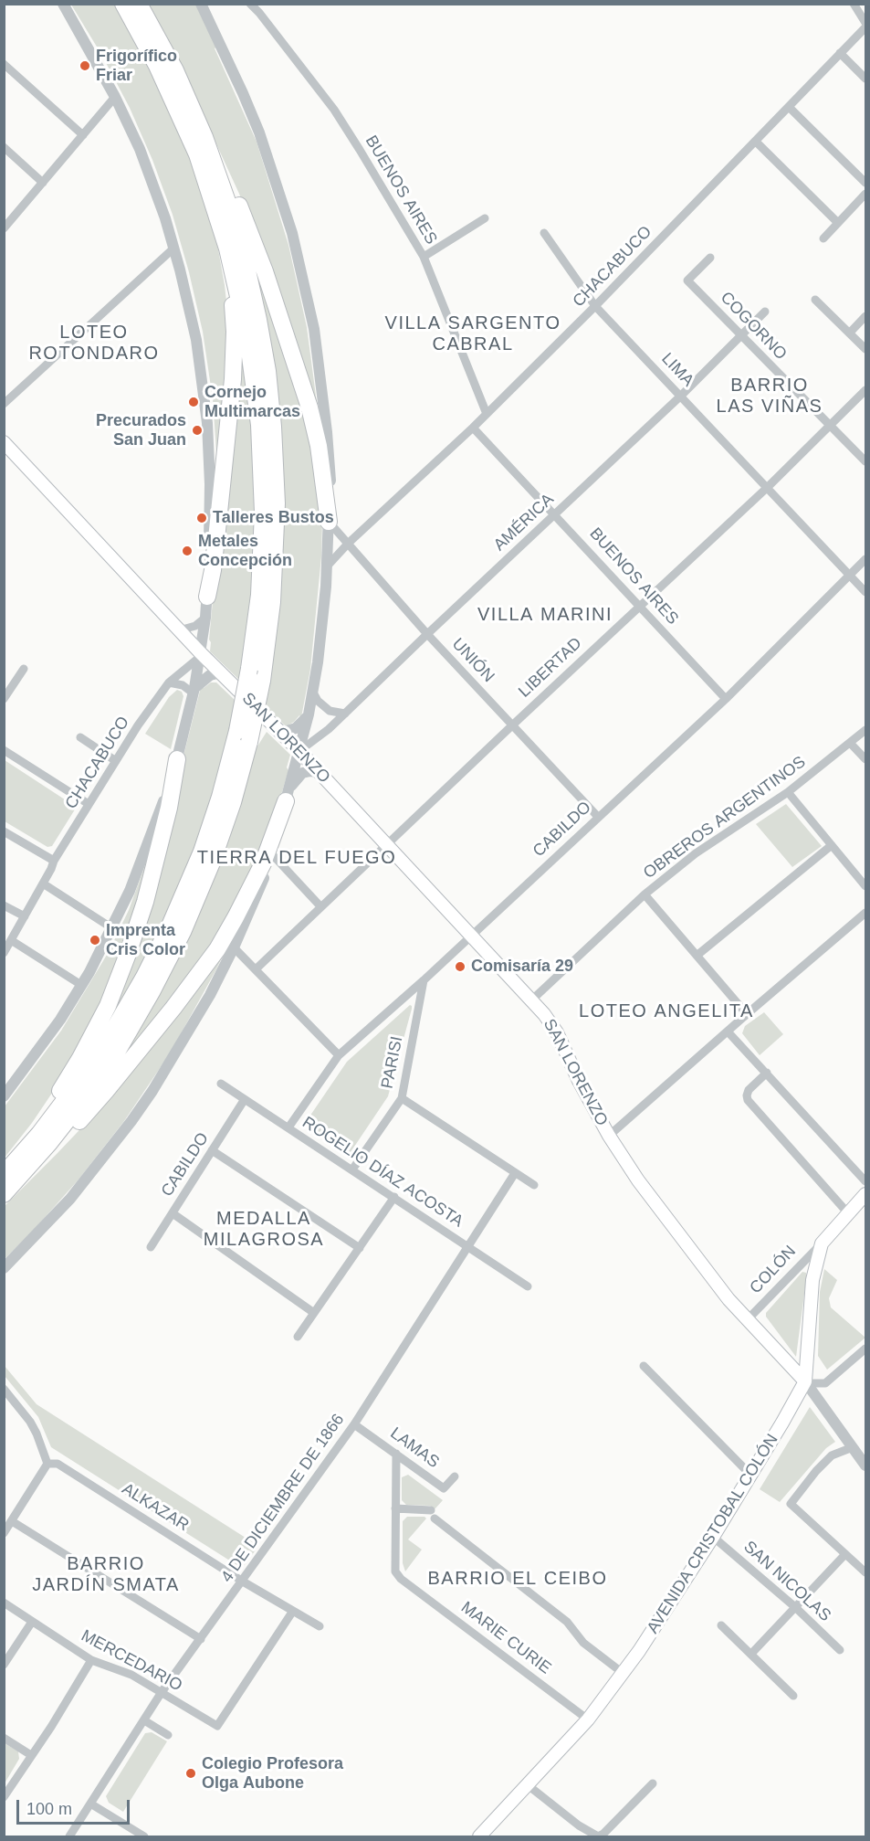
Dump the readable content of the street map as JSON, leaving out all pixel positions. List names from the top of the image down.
{
  "streets": {
    "main road": ["SAN LORENZO", "AVENIDA CRISTOBAL COLÓN"],
    "street": [
      "BUENOS AIRES",
      "CHACABUCO",
      "COGORNO",
      "LIMA",
      "AMÉRICA",
      "UNIÓN",
      "LIBERTAD",
      "OBREROS ARGENTINOS",
      "CABILDO",
      "PARISI",
      "ROGELIO DÍAZ ACOSTA",
      "COLÓN",
      "LAMAS",
      "4 DE DICIEMBRE DE 1866",
      "ALKAZAR",
      "SAN NICOLAS",
      "MARIE CURIE",
      "MERCEDARIO"
    ]
  },
  "crossings": [
    ["BUENOS AIRES", "CHACABUCO"],
    ["BUENOS AIRES", "AMÉRICA"],
    ["BUENOS AIRES", "LIBERTAD"],
    ["BUENOS AIRES", "CABILDO"],
    ["CHACABUCO", "LIMA"],
    ["CHACABUCO", "UNIÓN"],
    ["CHACABUCO", "SAN LORENZO"],
    ["COGORNO", "AMÉRICA"],
    ["COGORNO", "LIBERTAD"],
    ["LIMA", "AMÉRICA"],
    ["LIMA", "LIBERTAD"],
    ["LIMA", "CABILDO"],
    ["AMÉRICA", "UNIÓN"],
    ["AMÉRICA", "SAN LORENZO"],
    ["UNIÓN", "LIBERTAD"],
    ["UNIÓN", "CABILDO"],
    ["LIBERTAD", "SAN LORENZO"],
    ["SAN LORENZO", "OBREROS ARGENTINOS"],
    ["SAN LORENZO", "CABILDO"],
    ["SAN LORENZO", "COLÓN"],
    ["SAN LORENZO", "AVENIDA CRISTOBAL COLÓN"],
    ["CABILDO", "PARISI"],
    ["CABILDO", "ROGELIO DÍAZ ACOSTA"],
    ["PARISI", "ROGELIO DÍAZ ACOSTA"],
    ["ROGELIO DÍAZ ACOSTA", "4 DE DICIEMBRE DE 1866"],
    ["COLÓN", "AVENIDA CRISTOBAL COLÓN"],
    ["LAMAS", "4 DE DICIEMBRE DE 1866"],
    ["LAMAS", "MARIE CURIE"],
    ["4 DE DICIEMBRE DE 1866", "ALKAZAR"],
    ["4 DE DICIEMBRE DE 1866", "MERCEDARIO"],
    ["ALKAZAR", "MERCEDARIO"],
    ["AVENIDA CRISTOBAL COLÓN", "SAN NICOLAS"],
    ["AVENIDA CRISTOBAL COLÓN", "MARIE CURIE"]
  ],
  "districts": [
    "VILLA SARGENTO CABRAL",
    "LOTEO ROTONDARO",
    "BARRIO LAS VIÑAS",
    "VILLA MARINI",
    "TIERRA DEL FUEGO",
    "LOTEO ANGELITA",
    "MEDALLA MILAGROSA",
    "BARRIO JARDÍN SMATA",
    "BARRIO EL CEIBO"
  ],
  "places": [
    "Frigorífico Friar",
    "Cornejo Multimarcas",
    "Precurados San Juan",
    "Talleres Bustos",
    "Metales Concepción",
    "Imprenta Cris Color",
    "Comisaría 29",
    "Colegio Profesora Olga Aubone"
  ],
  "scale_bar": "100 m"
}
